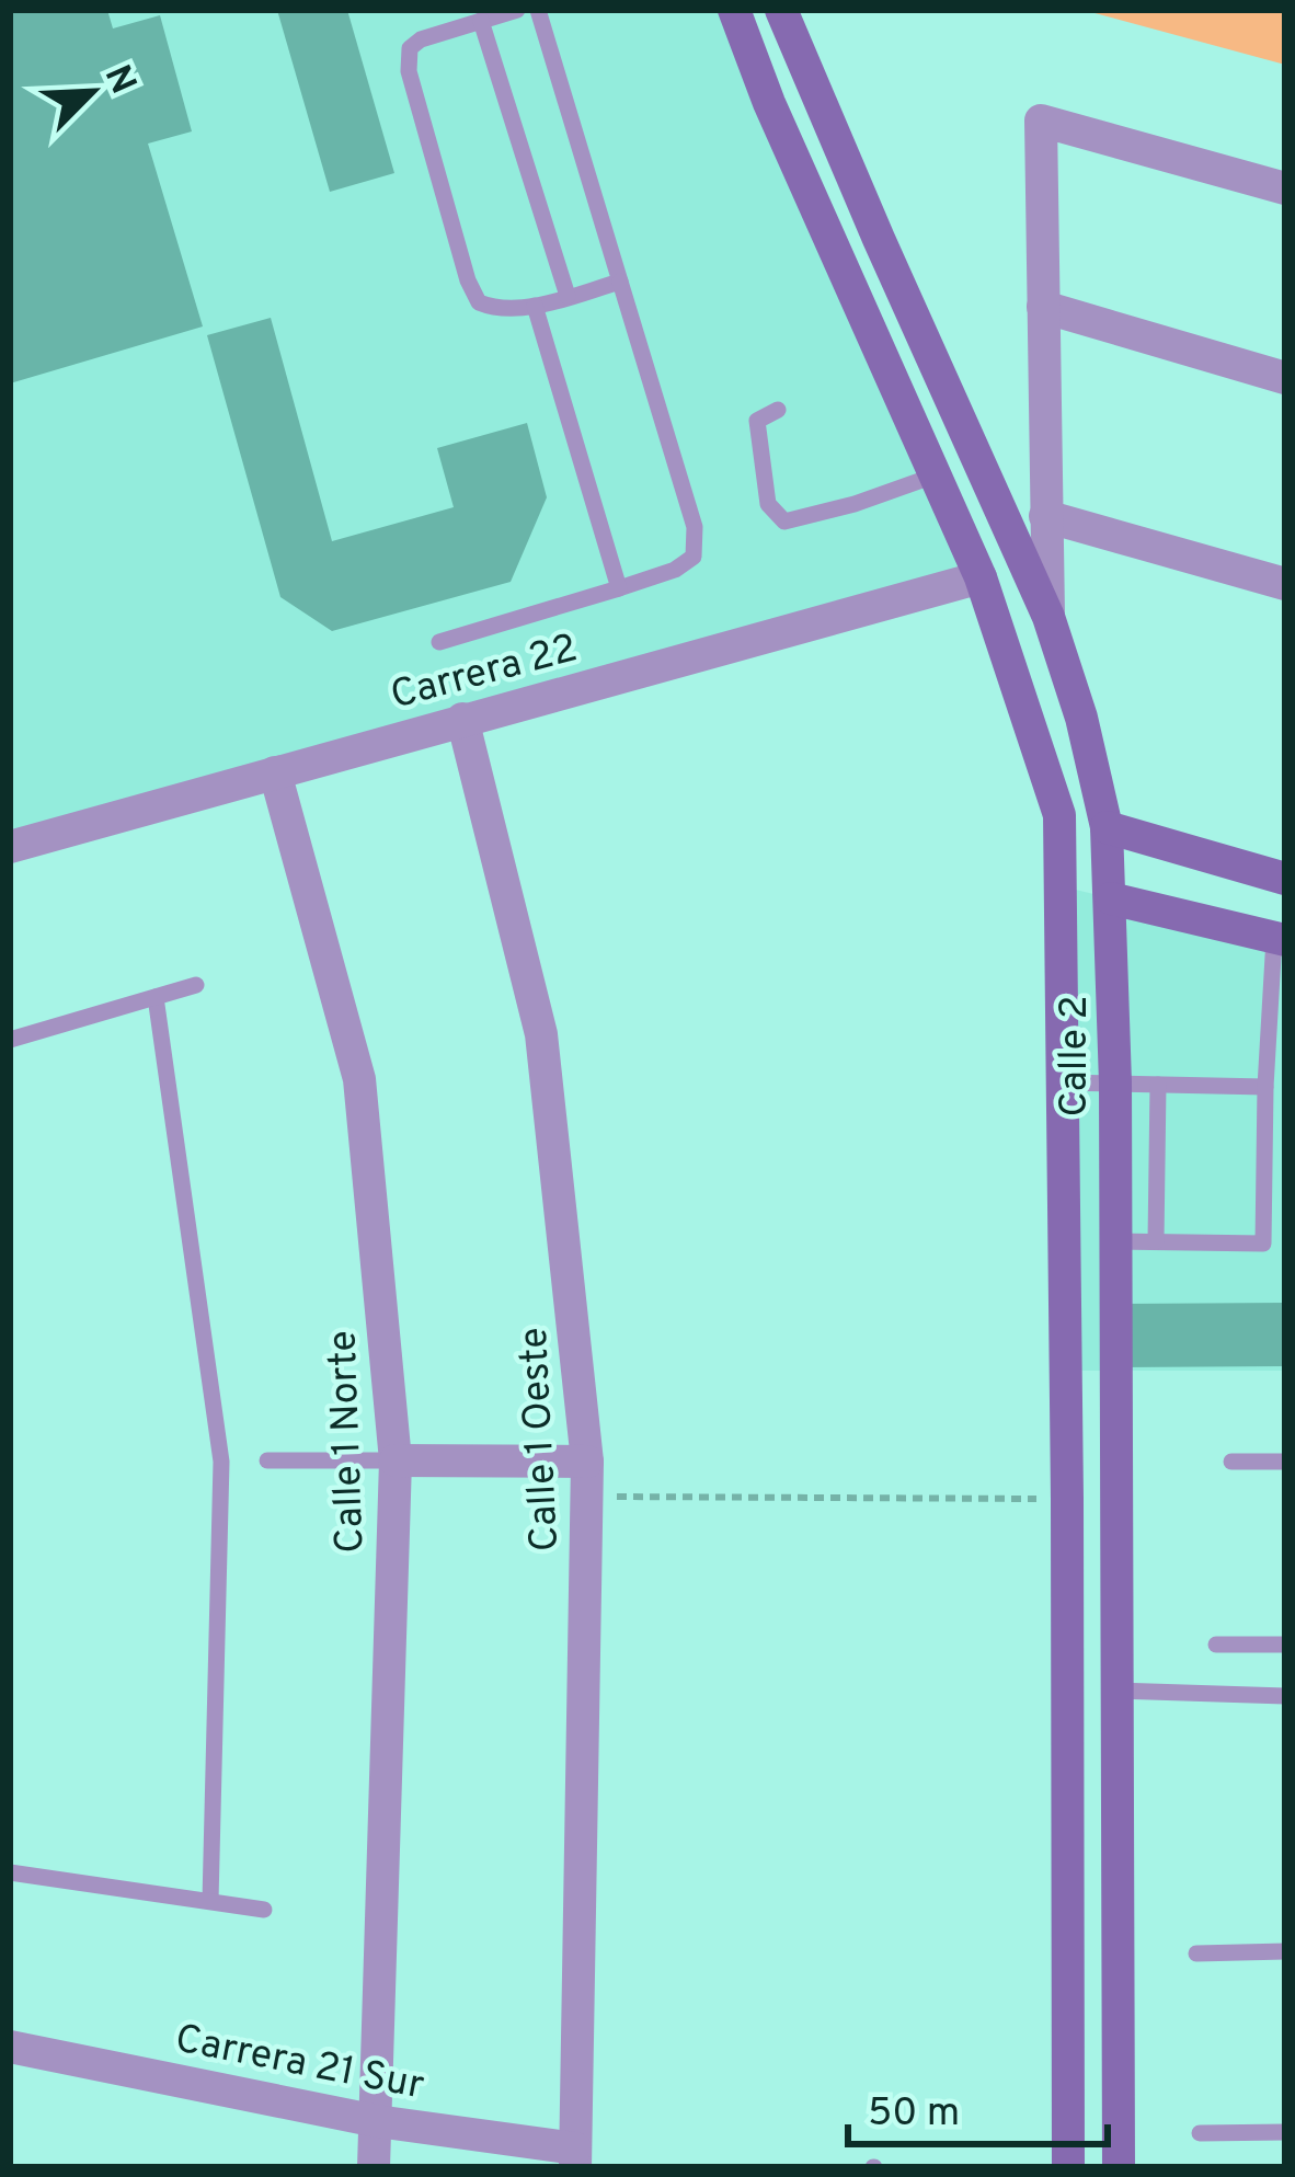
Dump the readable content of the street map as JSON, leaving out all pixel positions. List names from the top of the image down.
{
  "streets": {
    "main road": ["Calle 2"],
    "street": [
      "Carrera 22",
      "Calle 1 Oeste",
      "Calle 1 Norte",
      "Carrera 21 Sur"
    ]
  },
  "crossings": [
    ["Carrera 22", "Calle 2"],
    ["Carrera 22", "Calle 1 Oeste"],
    ["Carrera 22", "Calle 1 Norte"],
    ["Calle 1 Oeste", "Carrera 21 Sur"],
    ["Calle 1 Norte", "Carrera 21 Sur"]
  ],
  "scale_bar": "50 m",
  "north": "top right"
}
